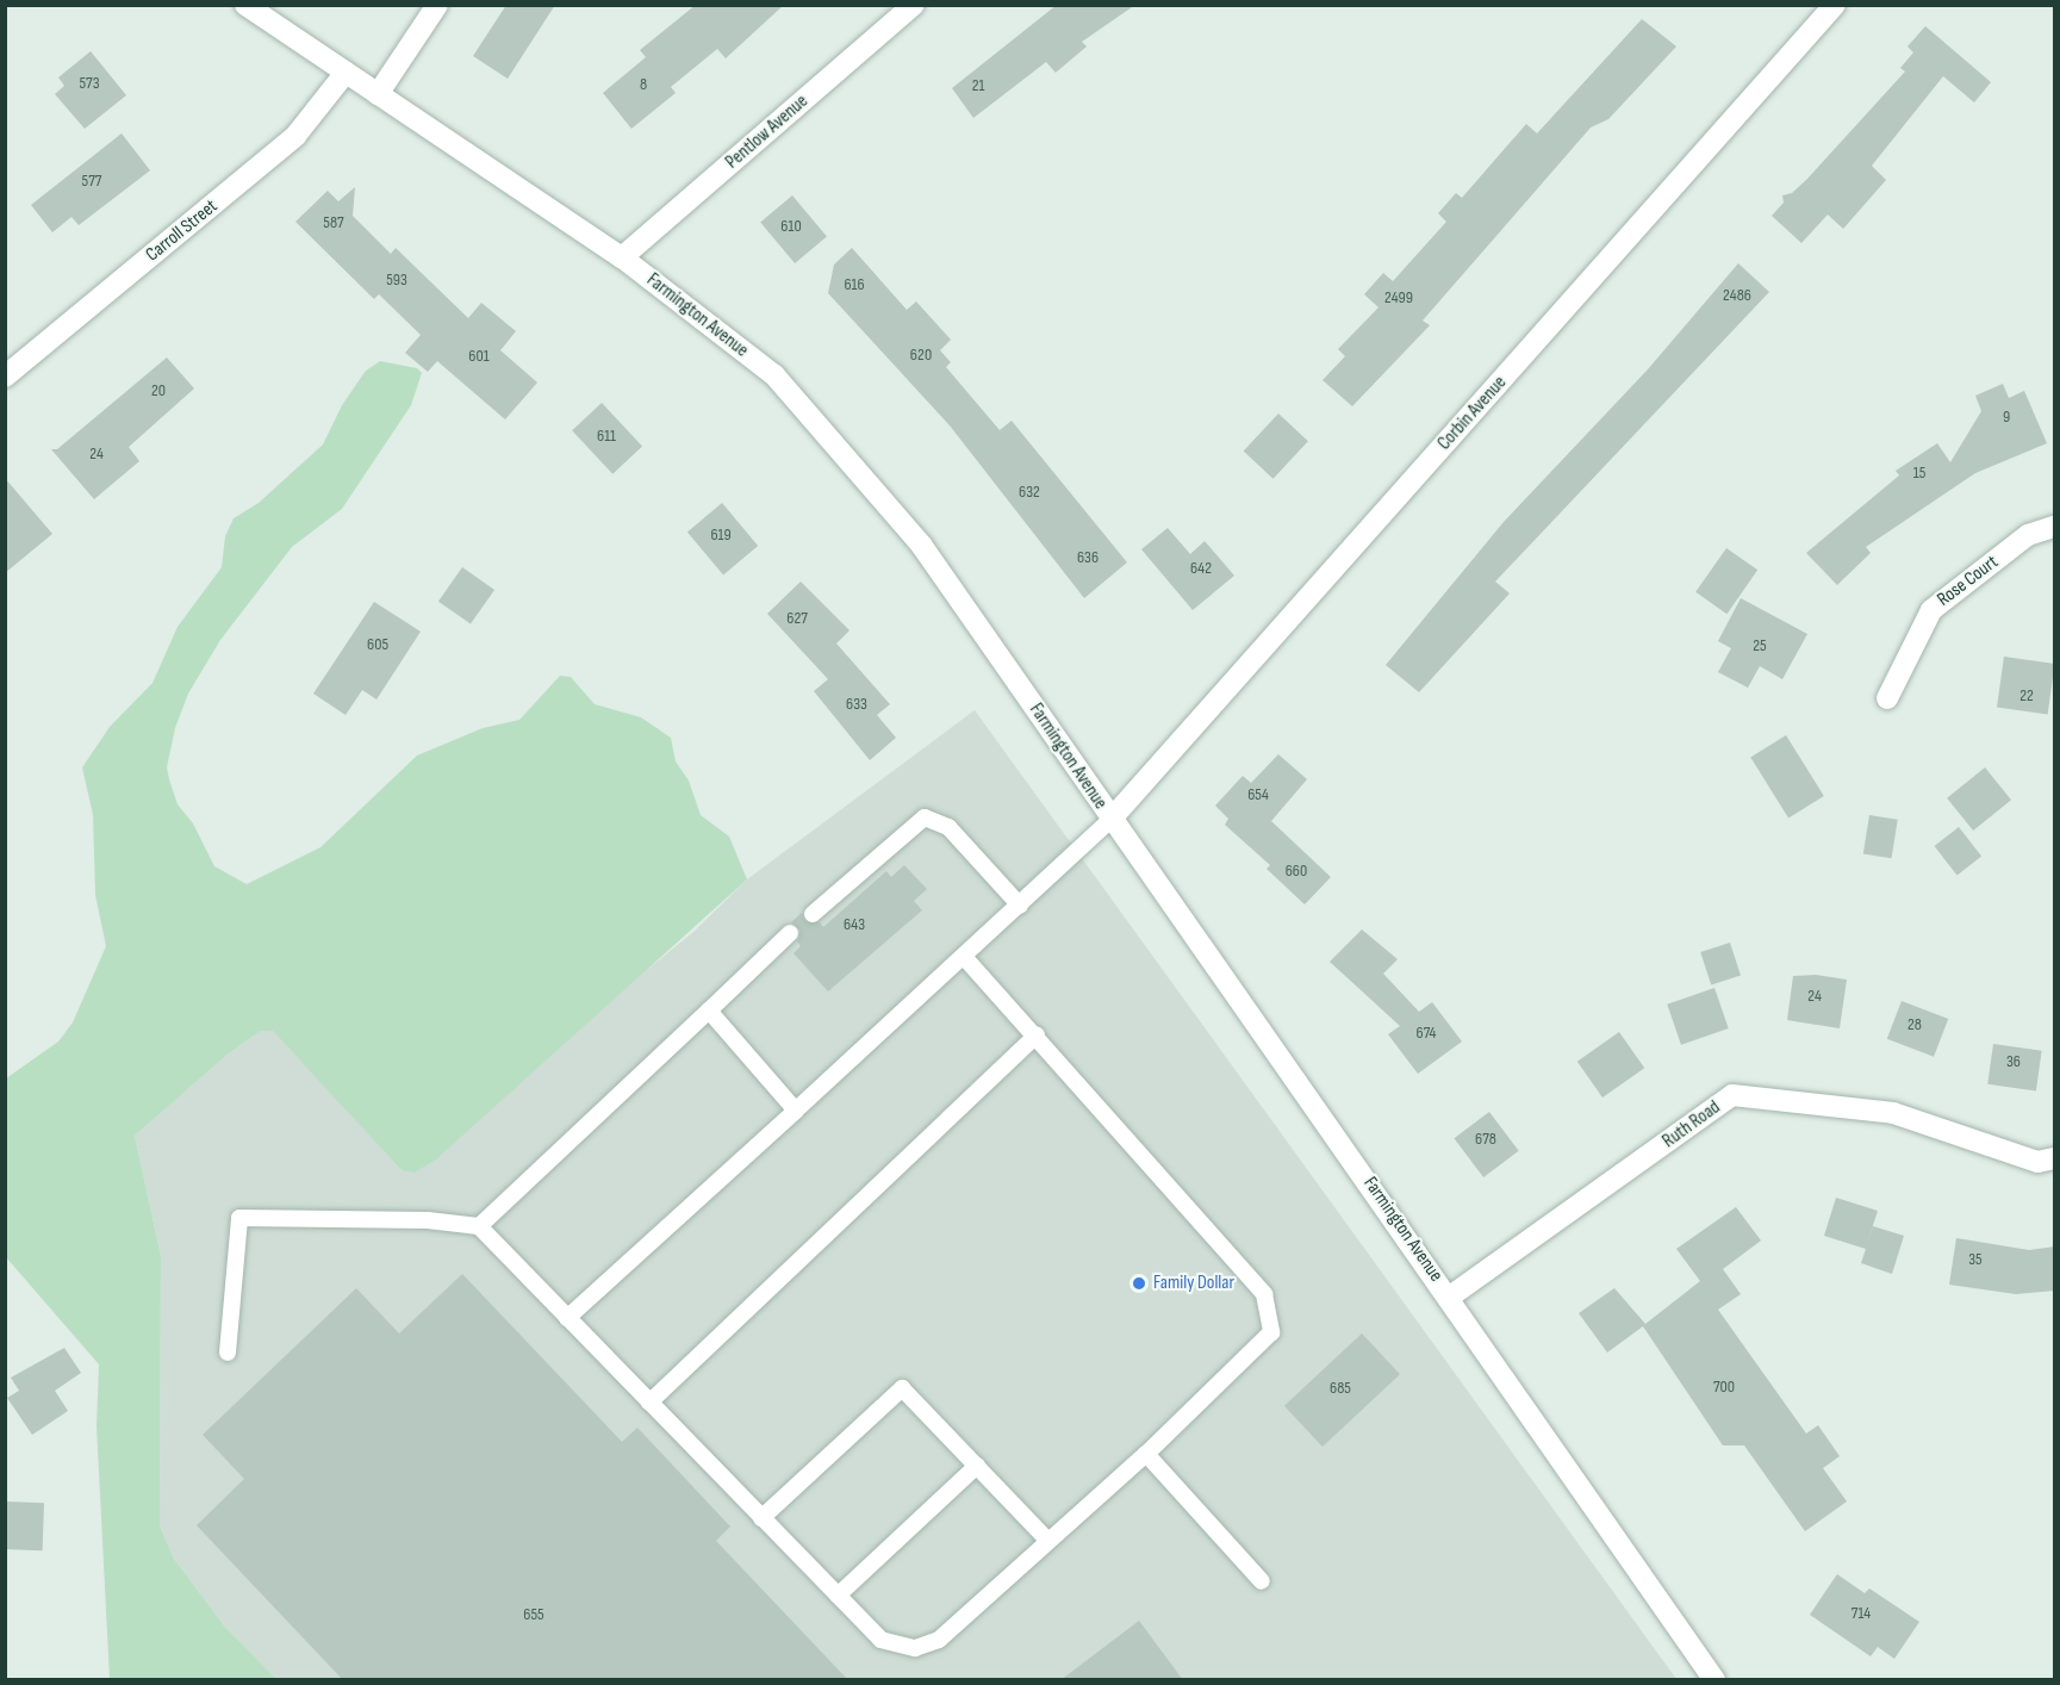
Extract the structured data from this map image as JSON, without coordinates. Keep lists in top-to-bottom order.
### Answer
{
  "streets": {
    "main road": [
      "Pentlow Avenue",
      "Carroll Street",
      "Farmington Avenue",
      "Corbin Avenue",
      "Rose Court",
      "Ruth Road"
    ]
  },
  "crossings": [
    ["Pentlow Avenue", "Farmington Avenue"],
    ["Carroll Street", "Farmington Avenue"],
    ["Farmington Avenue", "Corbin Avenue"],
    ["Farmington Avenue", "Ruth Road"]
  ],
  "places": ["Family Dollar"],
  "house_numbers": [
    "573",
    "8",
    "21",
    "577",
    "587",
    "610",
    "593",
    "616",
    "2486",
    "2499",
    "620",
    "601",
    "20",
    "9",
    "611",
    "24",
    "15",
    "632",
    "619",
    "636",
    "642",
    "627",
    "605",
    "25",
    "22",
    "633",
    "654",
    "660",
    "643",
    "24",
    "28",
    "674",
    "36",
    "678",
    "35",
    "700",
    "685",
    "714",
    "655"
  ]
}
